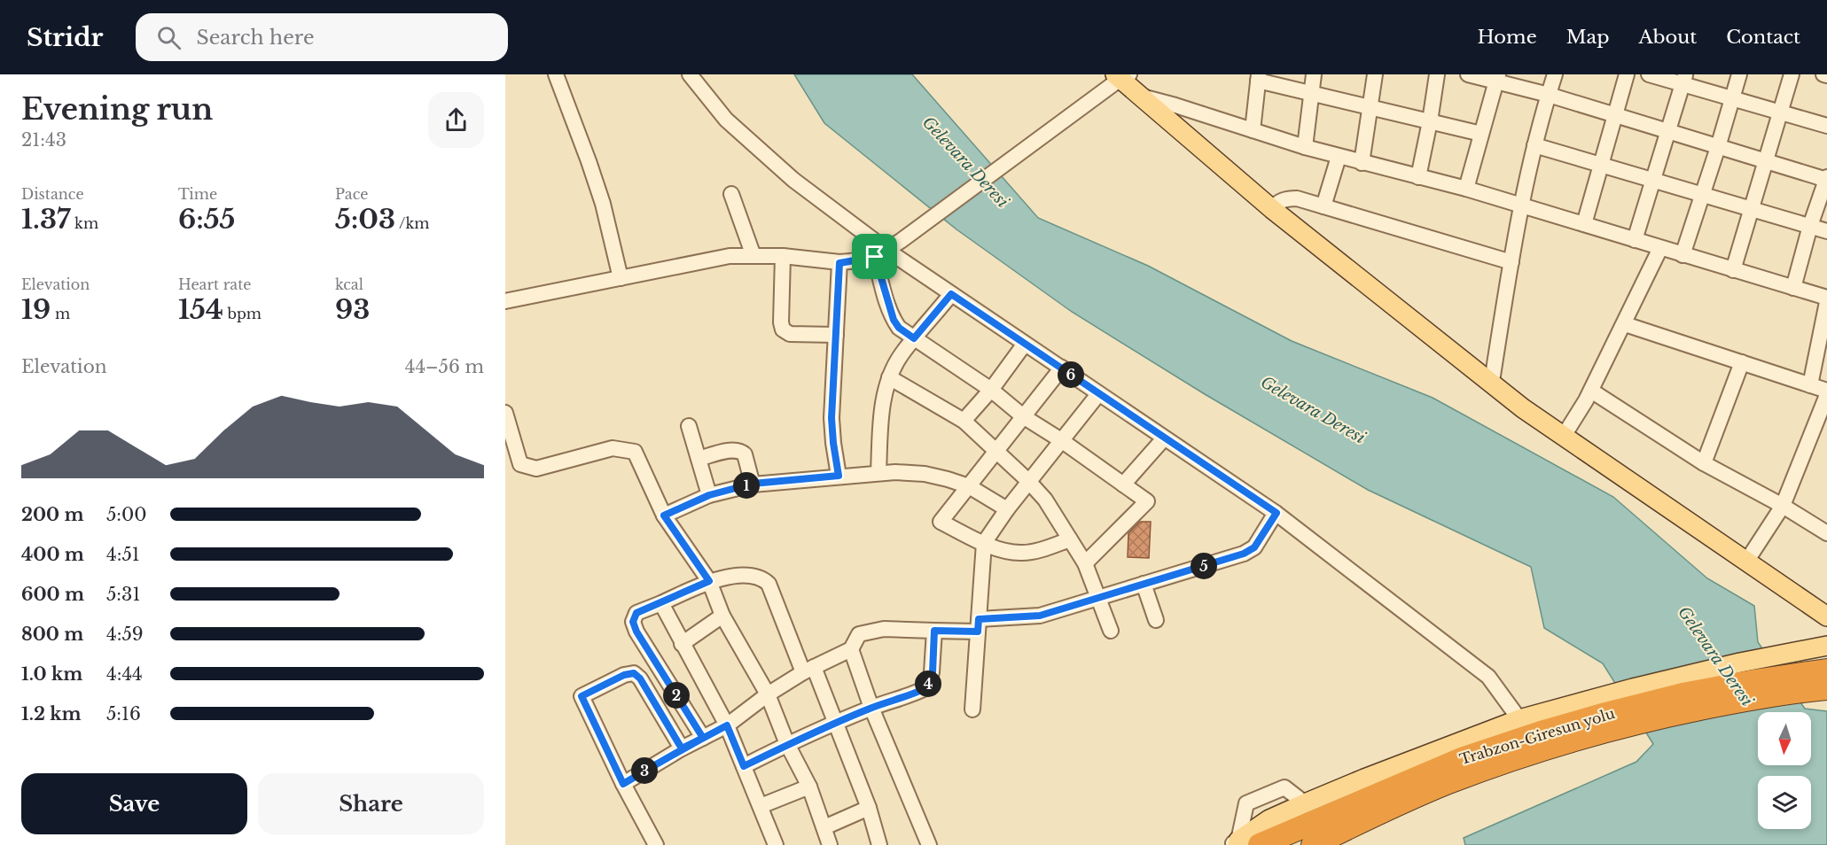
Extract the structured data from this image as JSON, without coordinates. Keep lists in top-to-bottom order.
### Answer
{
  "streets": {
    "highway": ["Trabzon-Giresun yolu"]
  },
  "water": ["Gelevara Deresi"],
  "north": "bottom",
  "page": {
    "header": "Stridr",
    "search": "Search here",
    "nav": [
      "Home",
      "Map",
      "About",
      "Contact"
    ],
    "heading": ["Evening run", "21:43"],
    "stats": [
      ["Distance", "1.37 km"],
      ["Time", "6:55"],
      ["Pace", "5:03 /km"],
      ["Elevation", "19 m"],
      ["Heart rate", "154 bpm"],
      ["kcal", "93"]
    ],
    "chart": ["Elevation", "44–56 m"],
    "pins": [
      "6",
      "1",
      "5",
      "4",
      "2",
      "3"
    ],
    "list": [
      {
        "name": "200 m",
        "note": "5:00"
      },
      {
        "name": "400 m",
        "note": "4:51"
      },
      {
        "name": "600 m",
        "note": "5:31"
      },
      {
        "name": "800 m",
        "note": "4:59"
      },
      {
        "name": "1.0 km",
        "note": "4:44"
      },
      {
        "name": "1.2 km",
        "note": "5:16"
      }
    ],
    "buttons": ["Save", "Share"]
  }
}
